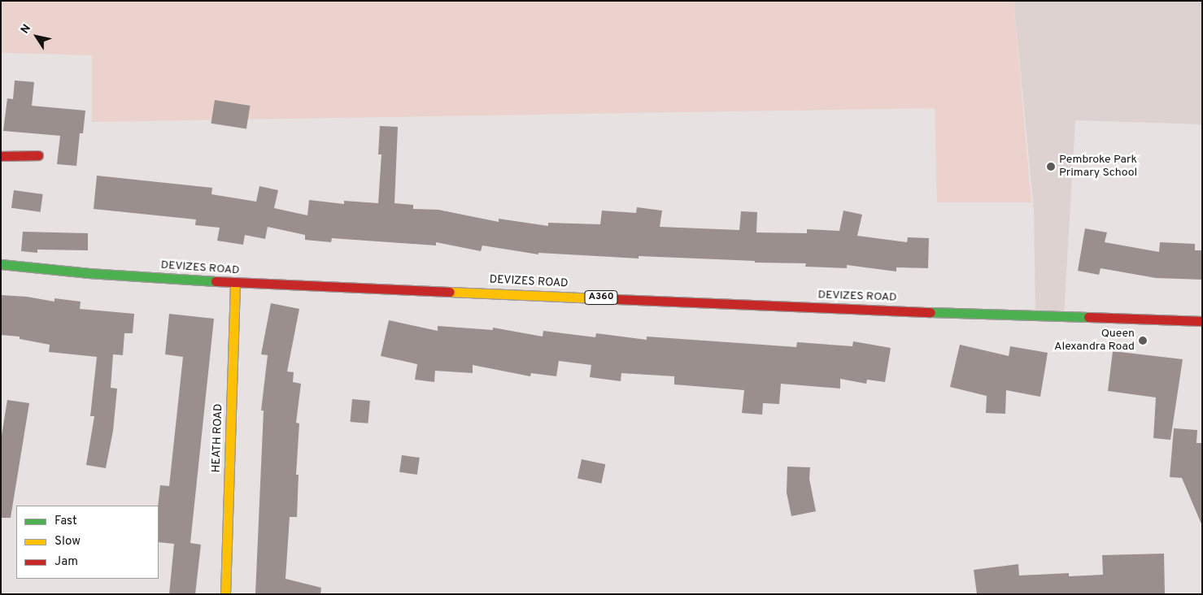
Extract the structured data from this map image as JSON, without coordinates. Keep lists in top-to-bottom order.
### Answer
{
  "streets": {
    "main road": ["DEVIZES ROAD", "A360", "HEATH ROAD"]
  },
  "crossings": [
    ["DEVIZES ROAD", "HEATH ROAD"]
  ],
  "places": ["Pembroke Park Primary School", "Queen Alexandra Road"],
  "legend": ["Fast", "Slow", "Jam"],
  "north": "top left"
}
